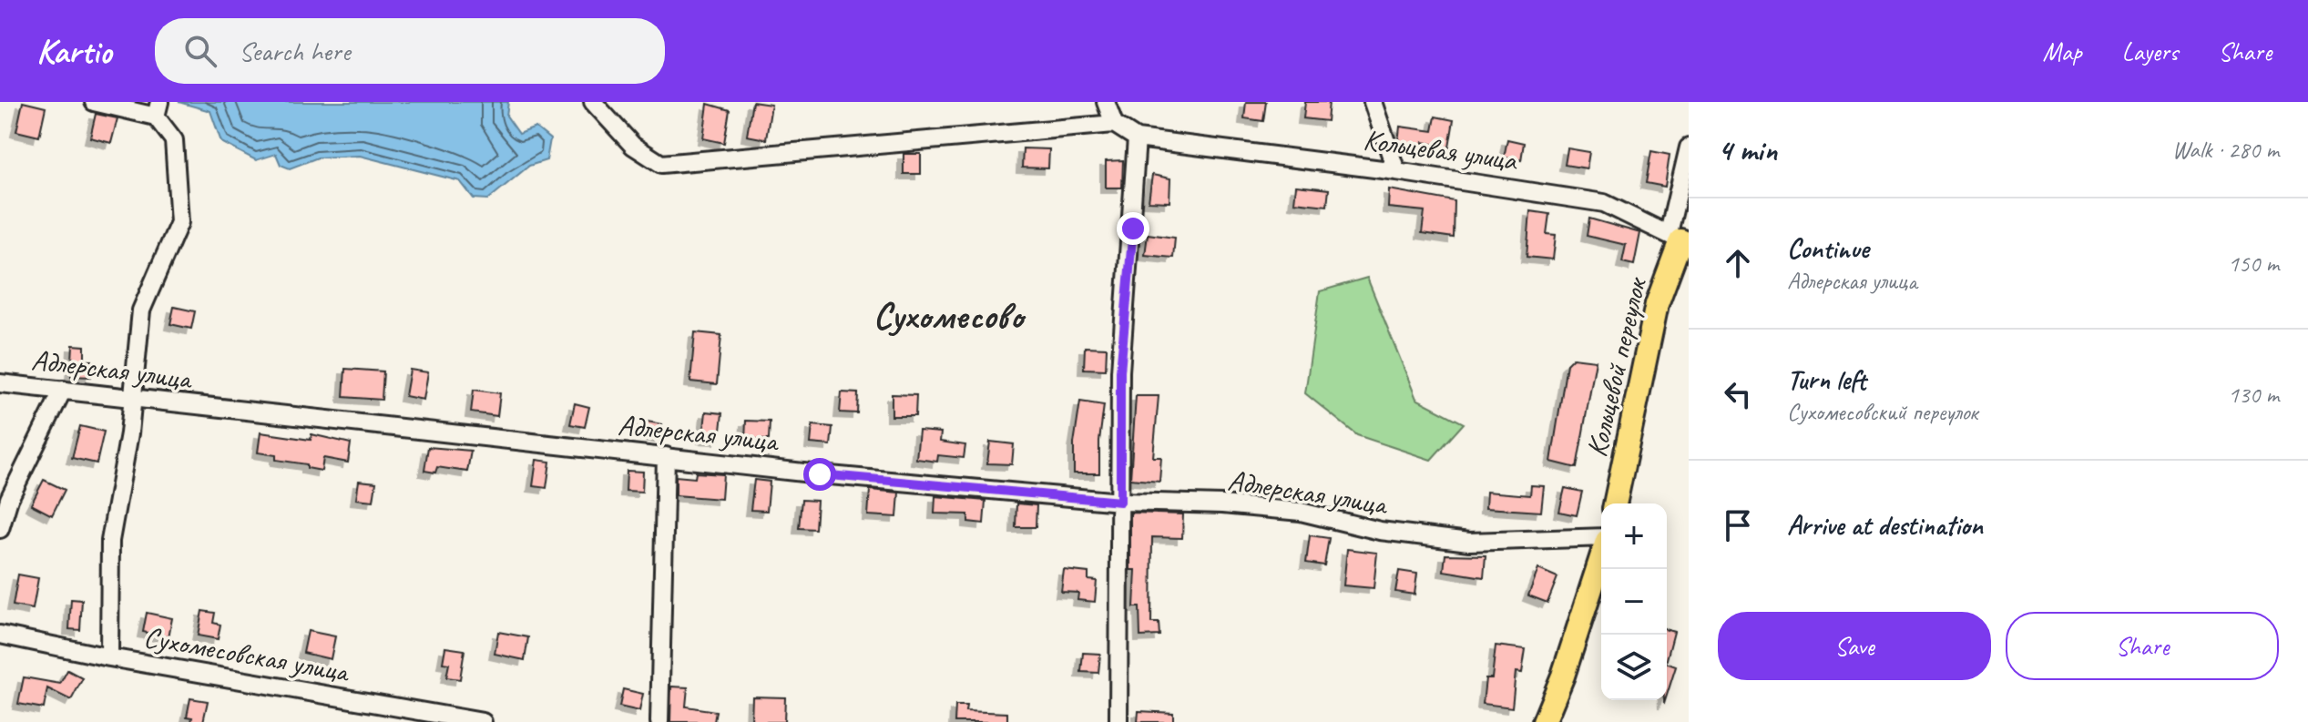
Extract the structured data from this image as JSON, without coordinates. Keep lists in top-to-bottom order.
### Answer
{
  "streets": {
    "main road": ["Кольцевой переулок"],
    "street": ["Кольцевая улица", "Адлерская улица", "Сухомесовская улица"]
  },
  "crossings": [
    ["Кольцевая улица", "Кольцевой переулок"]
  ],
  "districts": ["Сухомесово"],
  "page": {
    "header": "Kartio",
    "search": "Search here",
    "nav": ["Map", "Layers", "Share"],
    "heading": ["4 min", "Walk · 280 m"],
    "list": [
      ["Continue", "Адлерская улица", "150 m"],
      ["Turn left", "Сухомесовский переулок", "130 m"],
      "Arrive at destination"
    ],
    "map_buttons": ["+", "−"],
    "buttons": ["Save", "Share"]
  }
}
